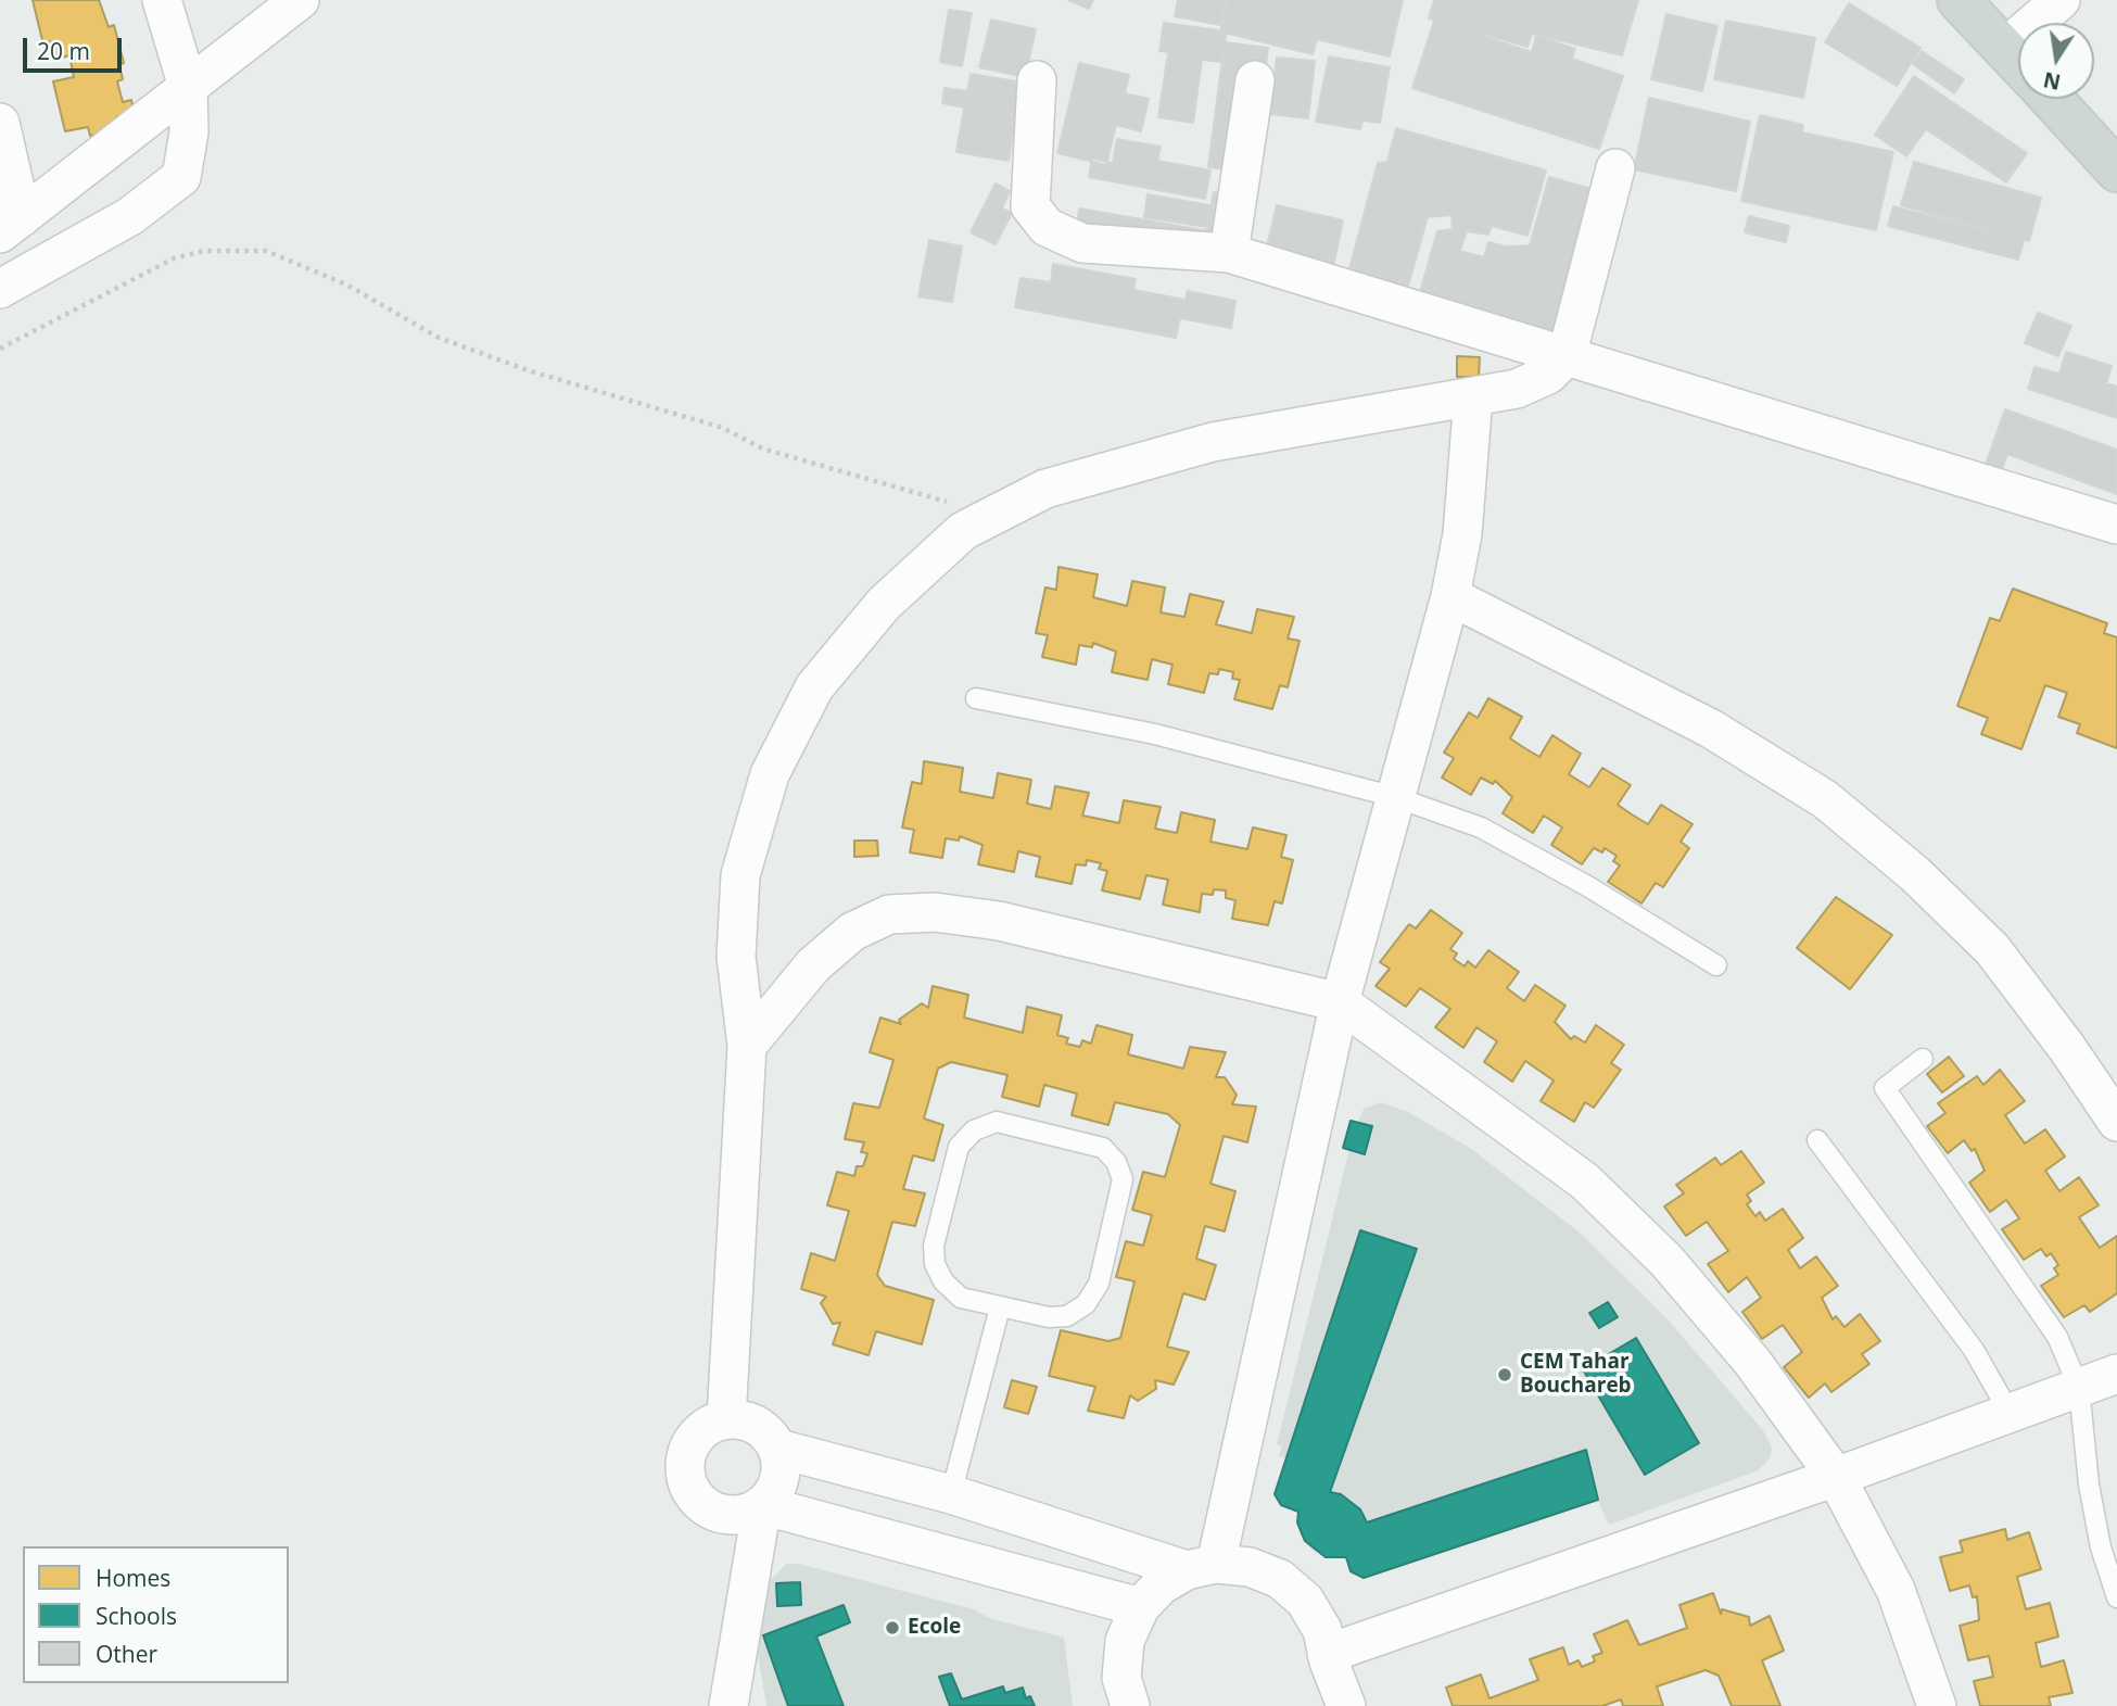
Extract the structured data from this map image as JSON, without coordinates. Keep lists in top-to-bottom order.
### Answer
{
  "places": ["CEM Tahar Bouchareb", "Ecole"],
  "legend": ["Homes", "Schools", "Other"],
  "scale_bar": "20 m",
  "north": "bottom"
}
